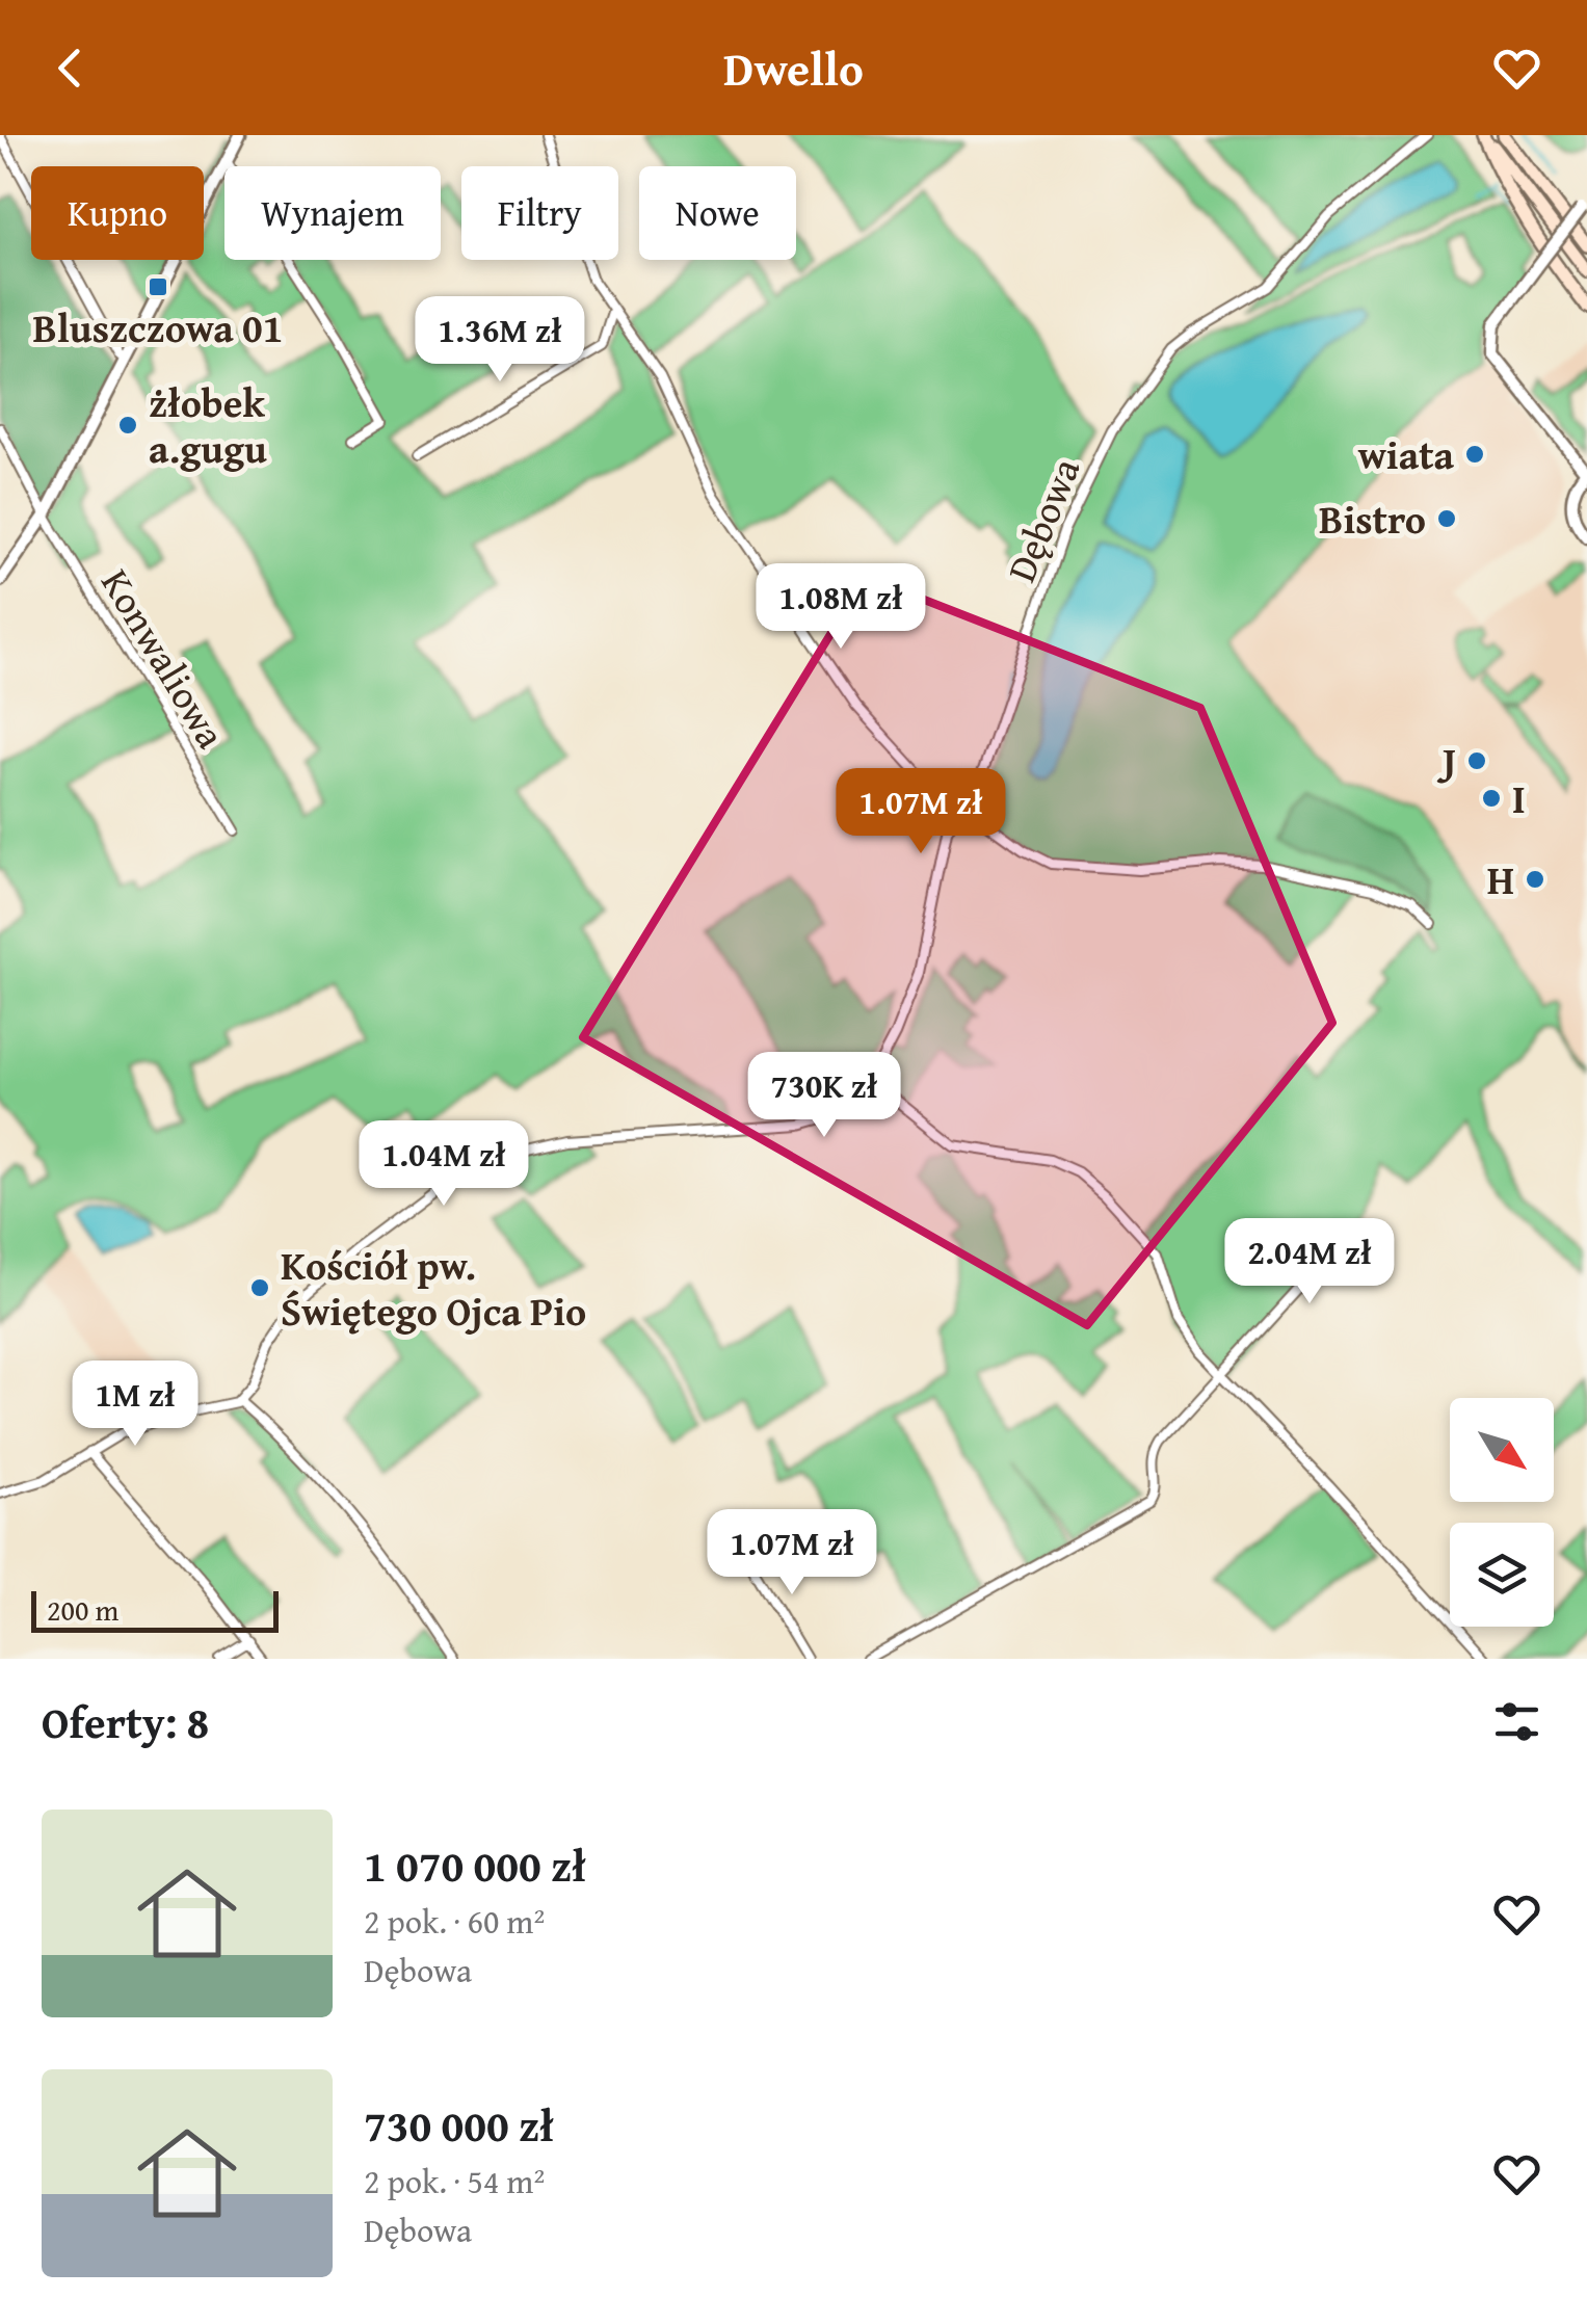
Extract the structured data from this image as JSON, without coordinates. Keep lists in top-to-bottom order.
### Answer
{
  "streets": {
    "street": ["Dębowa", "Konwaliowa"]
  },
  "places": {
    "transit": ["Bluszczowa 01"],
    "other": [
      "żłobek a.gugu",
      "wiata",
      "Bistro",
      "J",
      "I",
      "H",
      "Kościół pw. Świętego Ojca Pio"
    ]
  },
  "scale_bar": "200 m",
  "north": "bottom right",
  "page": {
    "header": "Dwello",
    "chip": [
      "Kupno",
      "Wynajem",
      "Filtry",
      "Nowe"
    ],
    "price": [
      "1.36M zł",
      "1.08M zł",
      "1.07M zł",
      "730K zł",
      "1.04M zł",
      "2.04M zł",
      "1M zł",
      "1.07M zł"
    ],
    "scale": "200 m",
    "heading": "Oferty: 8",
    "list": [
      {
        "name": "1 070 000 zł",
        "note": "2 pok. · 60 m² · Dębowa"
      },
      {
        "name": "730 000 zł",
        "note": "2 pok. · 54 m² · Dębowa"
      }
    ]
  }
}
